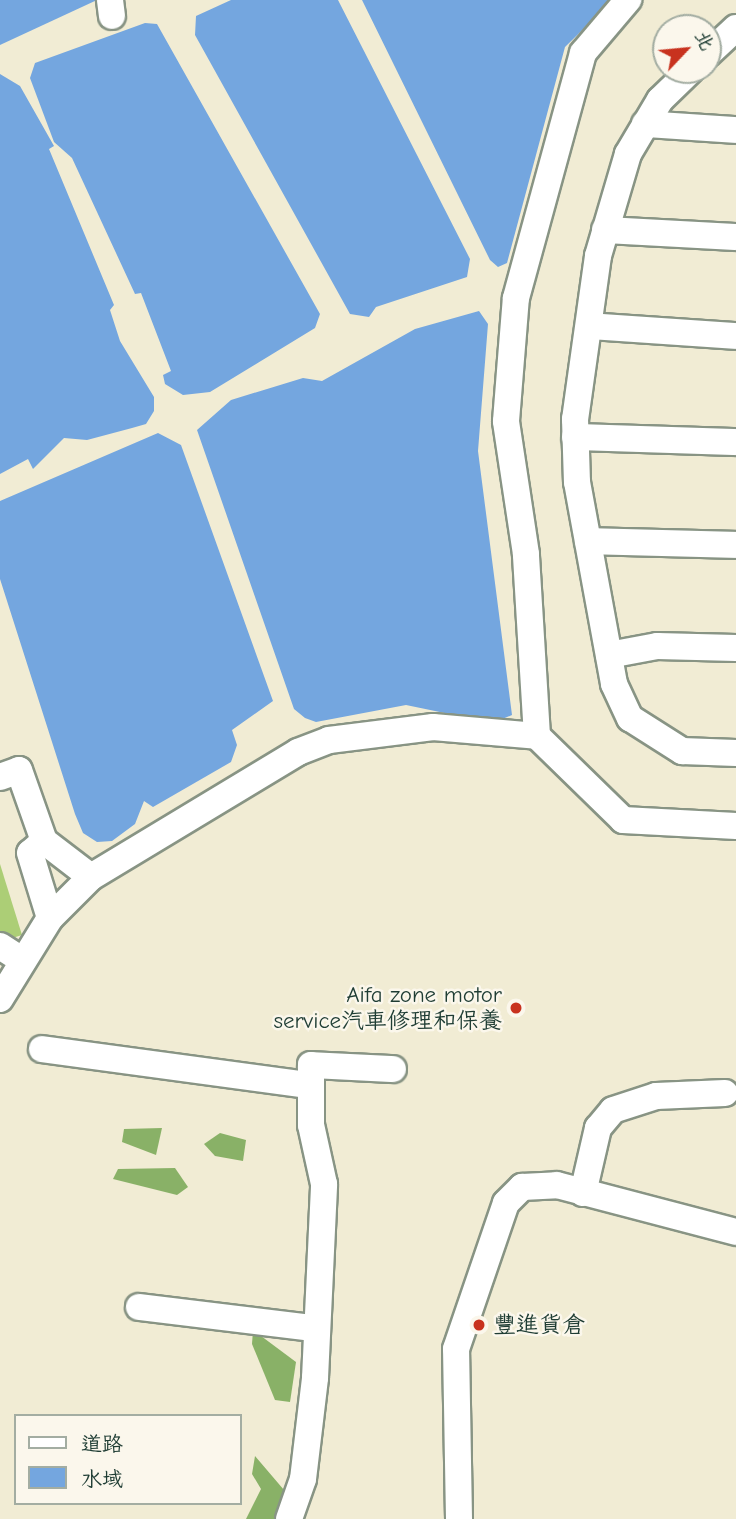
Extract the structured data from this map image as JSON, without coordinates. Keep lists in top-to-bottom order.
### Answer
{
  "places": ["Aifa zone motor service汽車修理和保養", "豐進貨倉"],
  "legend": ["道路", "水域"],
  "north": "top right"
}
